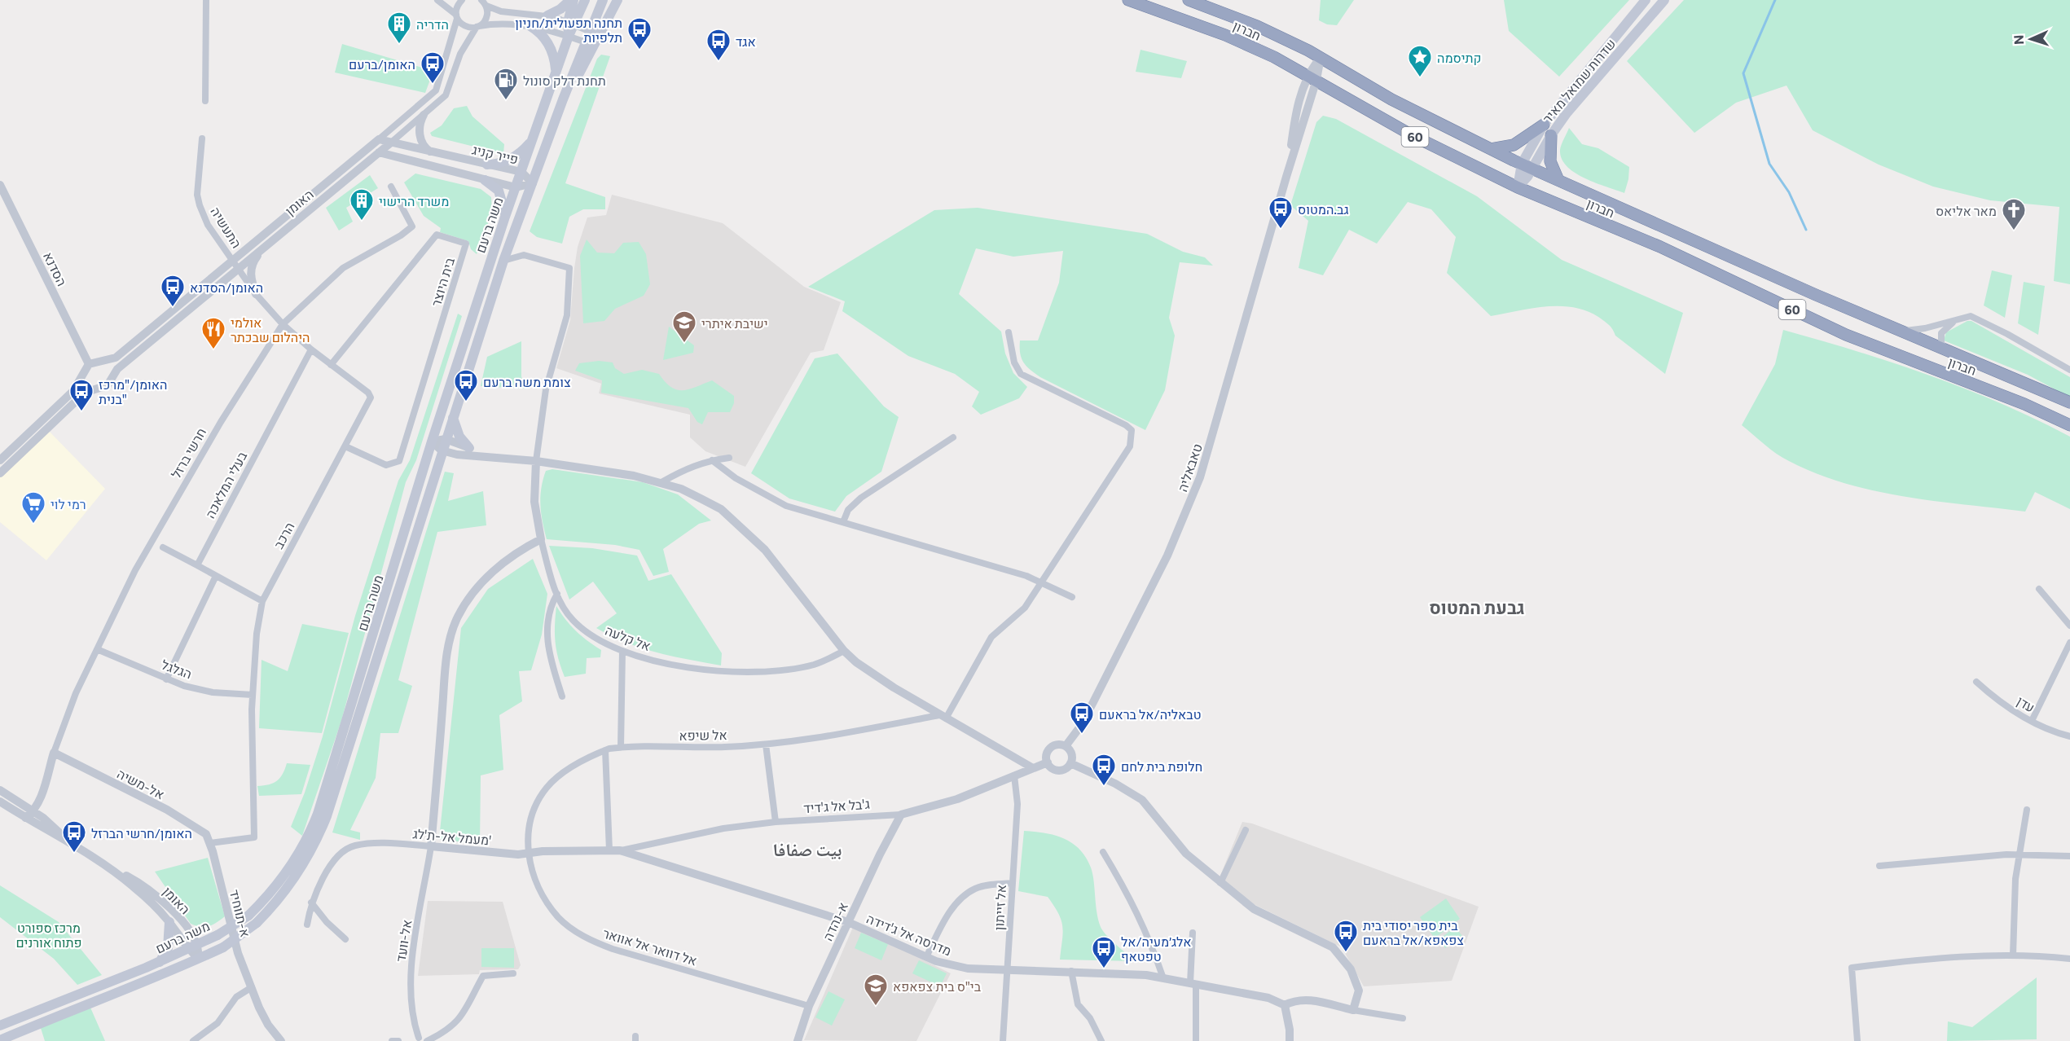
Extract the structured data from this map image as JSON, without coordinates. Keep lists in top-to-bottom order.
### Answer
{
  "streets": {
    "highway": ["חברון", "60"],
    "main road": ["שדרות שמואל מאיר", "משה ברעם"],
    "street": [
      "פייר קניג",
      "האומן",
      "התעשיה",
      "הסדנא",
      "בית היוצר",
      "חרשי ברזל",
      "טאבאליה",
      "בעלי המלאכה",
      "הרכב",
      "אל קלעה",
      "הגלגל",
      "עדן",
      "אל שיפא",
      "אל-משיה",
      "ג'בל אל ג'דיד",
      "מעמל אל-ת'לג'",
      "אל זייתון",
      "א-תווחיד",
      "א-נהדה",
      "מדרסה אל ג'דידה",
      "אל-וועד",
      "אל דוואר אל אוואר"
    ]
  },
  "crossings": [
    ["חברון", "שדרות שמואל מאיר"],
    ["חברון", "60"],
    ["חברון", "טאבאליה"],
    ["שדרות שמואל מאיר", "60"],
    ["פייר קניג", "האומן"],
    ["פייר קניג", "משה ברעם"],
    ["האומן", "משה ברעם"],
    ["האומן", "התעשיה"],
    ["האומן", "הסדנא"],
    ["האומן", "חרשי ברזל"],
    ["האומן", "הרכב"],
    ["התעשיה", "הרכב"],
    ["בית היוצר", "הרכב"],
    ["חרשי ברזל", "הרכב"],
    ["חרשי ברזל", "הגלגל"],
    ["חרשי ברזל", "אל-משיה"],
    ["טאבאליה", "ג'בל אל ג'דיד"],
    ["בעלי המלאכה", "הרכב"],
    ["הרכב", "הגלגל"],
    ["הרכב", "אל-משיה"],
    ["הרכב", "א-תווחיד"],
    ["אל שיפא", "מעמל אל-ת'לג'"],
    ["אל שיפא", "אל דוואר אל אוואר"],
    ["אל-משיה", "א-תווחיד"],
    ["ג'בל אל ג'דיד", "מעמל אל-ת'לג'"],
    ["ג'בל אל ג'דיד", "אל זייתון"],
    ["ג'בל אל ג'דיד", "א-נהדה"],
    ["ג'בל אל ג'דיד", "מדרסה אל ג'דידה"],
    ["מעמל אל-ת'לג'", "מדרסה אל ג'דידה"],
    ["מעמל אל-ת'לג'", "אל-וועד"],
    ["מעמל אל-ת'לג'", "אל דוואר אל אוואר"],
    ["אל זייתון", "מדרסה אל ג'דידה"],
    ["א-נהדה", "מדרסה אל ג'דידה"],
    ["א-נהדה", "אל דוואר אל אוואר"]
  ],
  "districts": ["גבעת המטוס", "بيت صفافا"],
  "parks": ["מרכז ספורט פתוח אורנים"],
  "places": {
    "building": ["הדריה", "משרד הרישוי"],
    "bus stop": [
      "תחנה תפעולית/חניון תלפיות",
      "אגד",
      "האומן/ברעם",
      "גב.המטוס",
      "האומן/הסדנא",
      "צומת משה ברעם",
      "האומן/\"מרכז בנית\"",
      "טבאליה/אל בראעם",
      "חלופת בית לחם",
      "האומן/חרשי הברזל",
      "בית ספר יסודי בית צפאפא/אל בראעם",
      "אלג׳מעיה/אל טפטאף"
    ],
    "place": ["קתיסמה"],
    "fuel station": ["תחנת דלק סונול"],
    "church": ["מאר אליאס"],
    "school or university": ["ישיבת איתרי", "בי\"ס בית צפאפא"],
    "restaurant": ["אולמי היהלום שבכתר"],
    "supermarket": ["רמי לוי"]
  },
  "north": "left"
}
